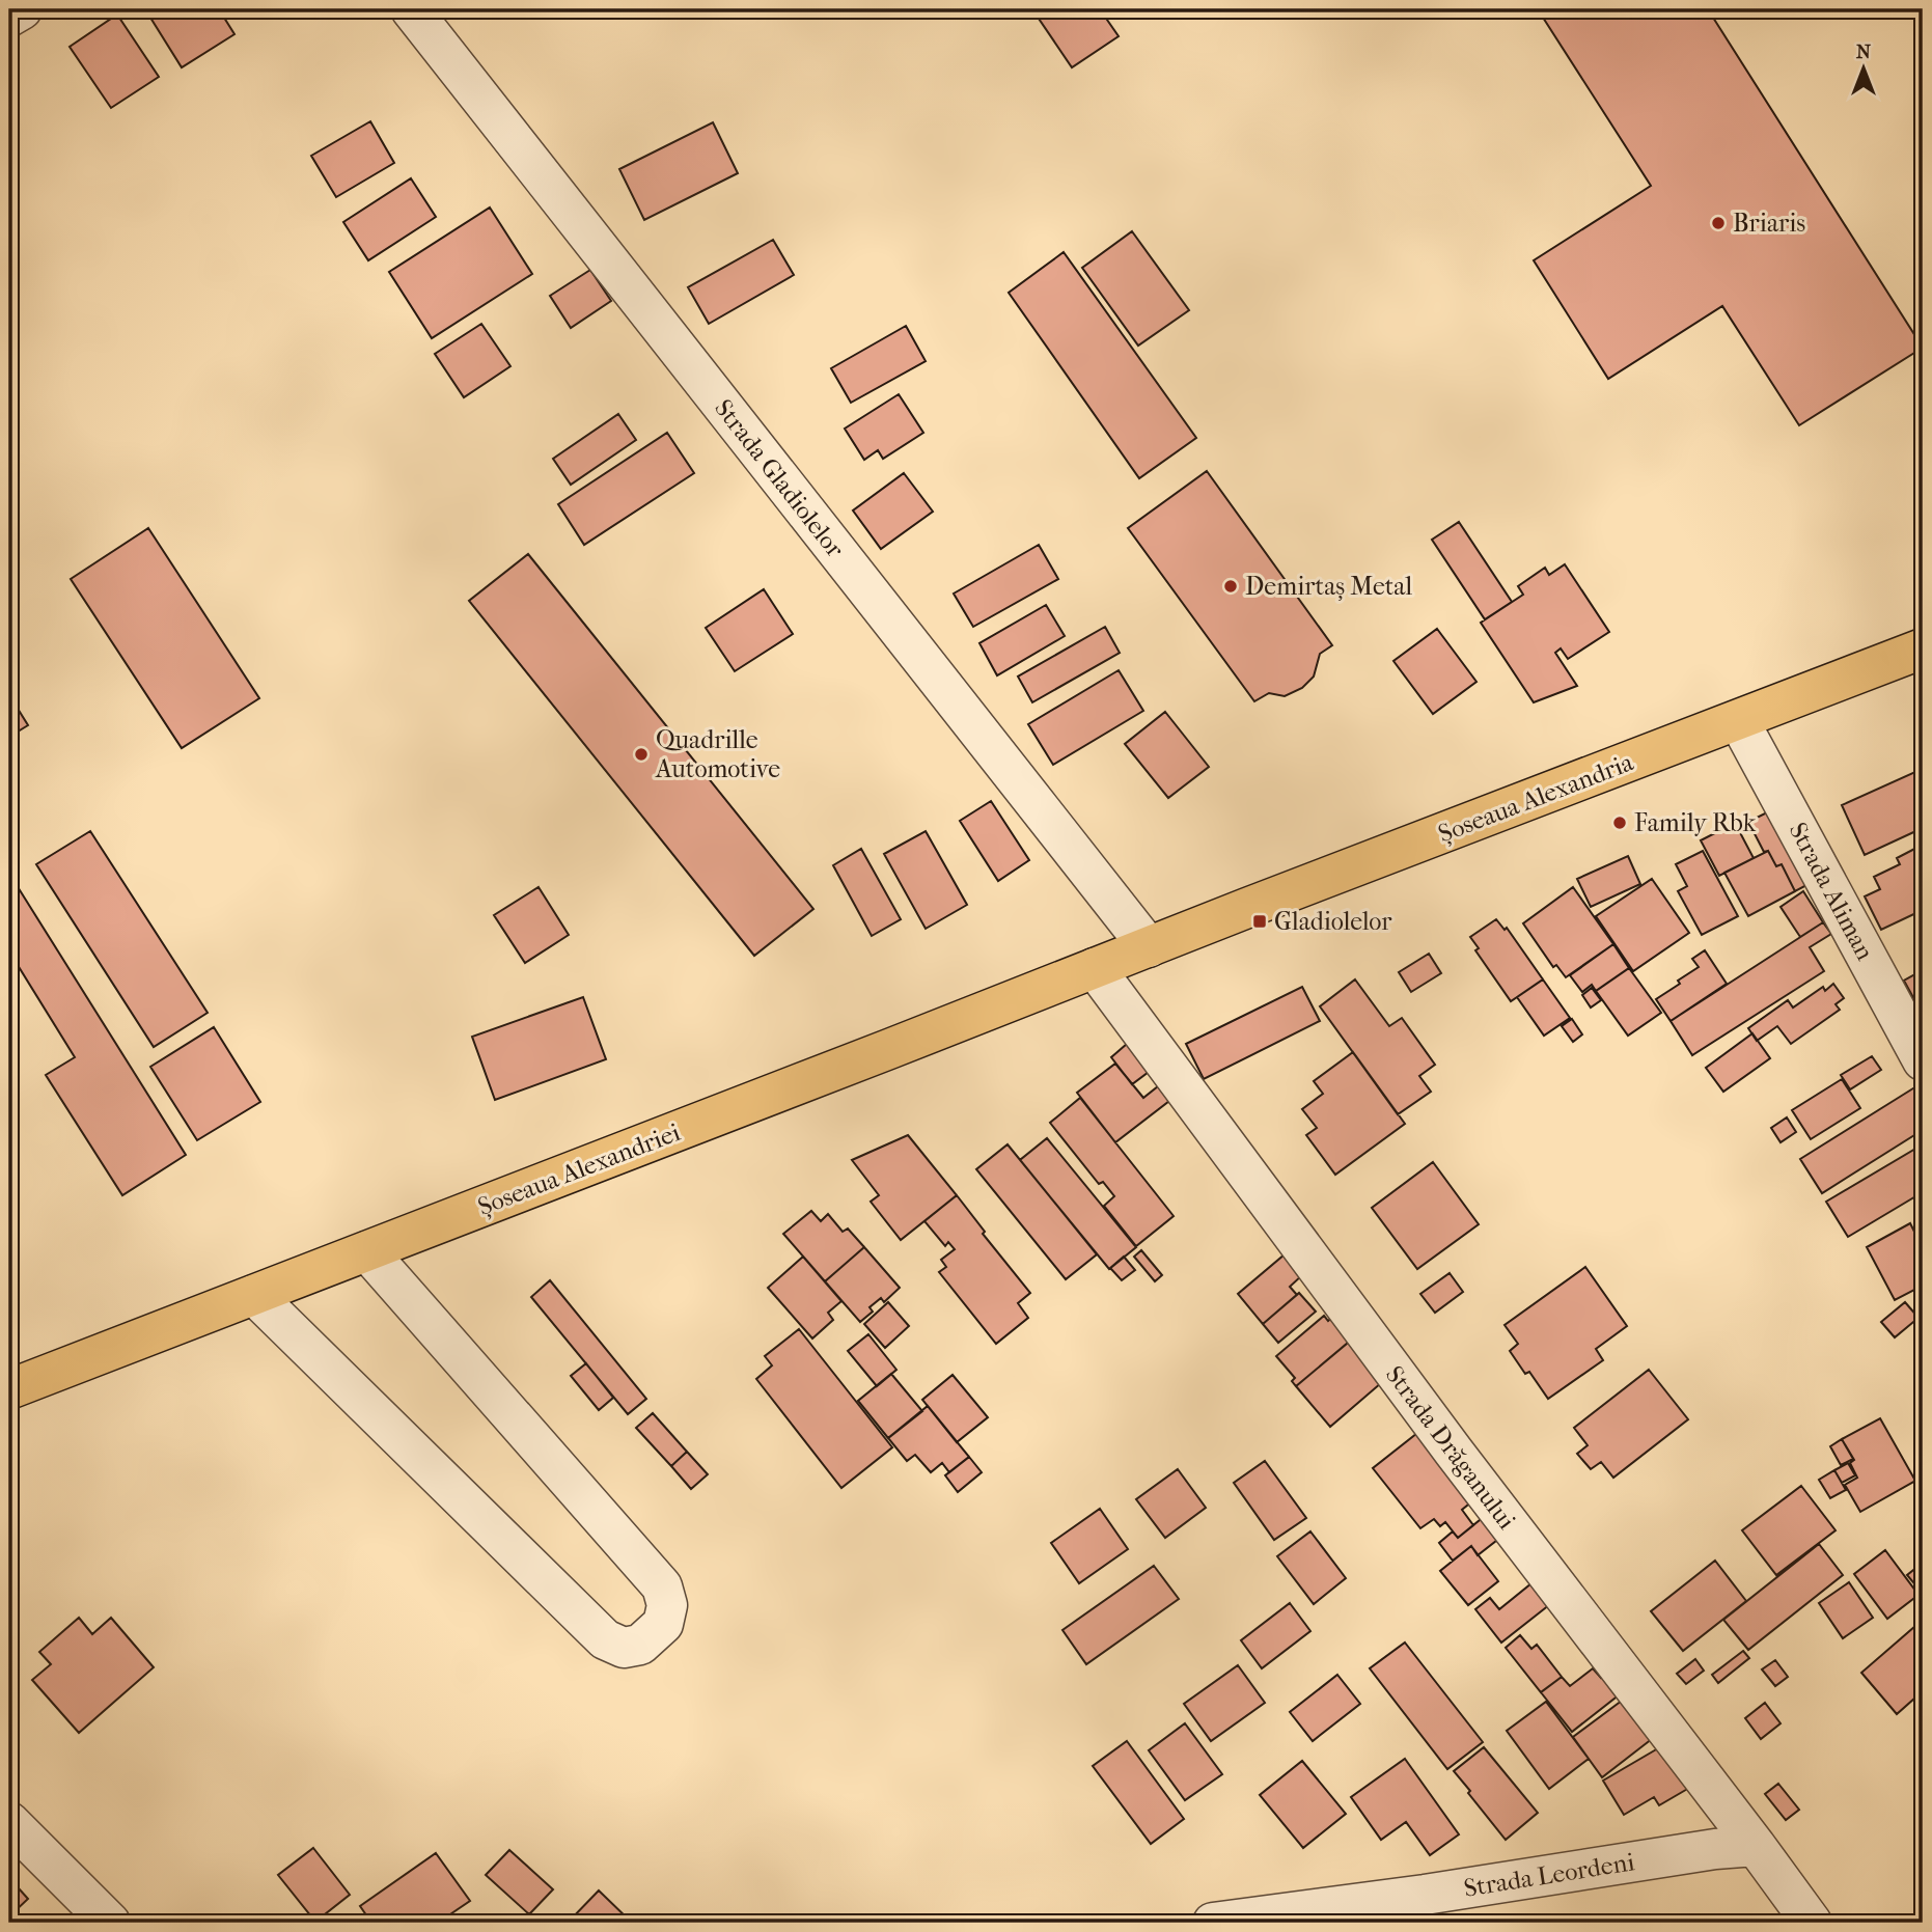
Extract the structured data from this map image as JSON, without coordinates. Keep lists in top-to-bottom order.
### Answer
{
  "streets": {
    "main road": ["Șoseaua Alexandria", "Șoseaua Alexandriei"],
    "street": [
      "Strada Gladiolelor",
      "Strada Aliman",
      "Strada Drăganului",
      "Strada Leordeni"
    ]
  },
  "crossings": [
    ["Strada Gladiolelor", "Șoseaua Alexandria"],
    ["Strada Gladiolelor", "Șoseaua Alexandriei"],
    ["Șoseaua Alexandria", "Strada Aliman"],
    ["Șoseaua Alexandria", "Șoseaua Alexandriei"],
    ["Șoseaua Alexandriei", "Strada Drăganului"],
    ["Strada Drăganului", "Strada Leordeni"]
  ],
  "places": {
    "other": [
      "Briaris",
      "Demirtaș Metal",
      "Quadrille Automotive",
      "Family Rbk"
    ],
    "transit": ["Gladiolelor"]
  },
  "north": "top"
}
